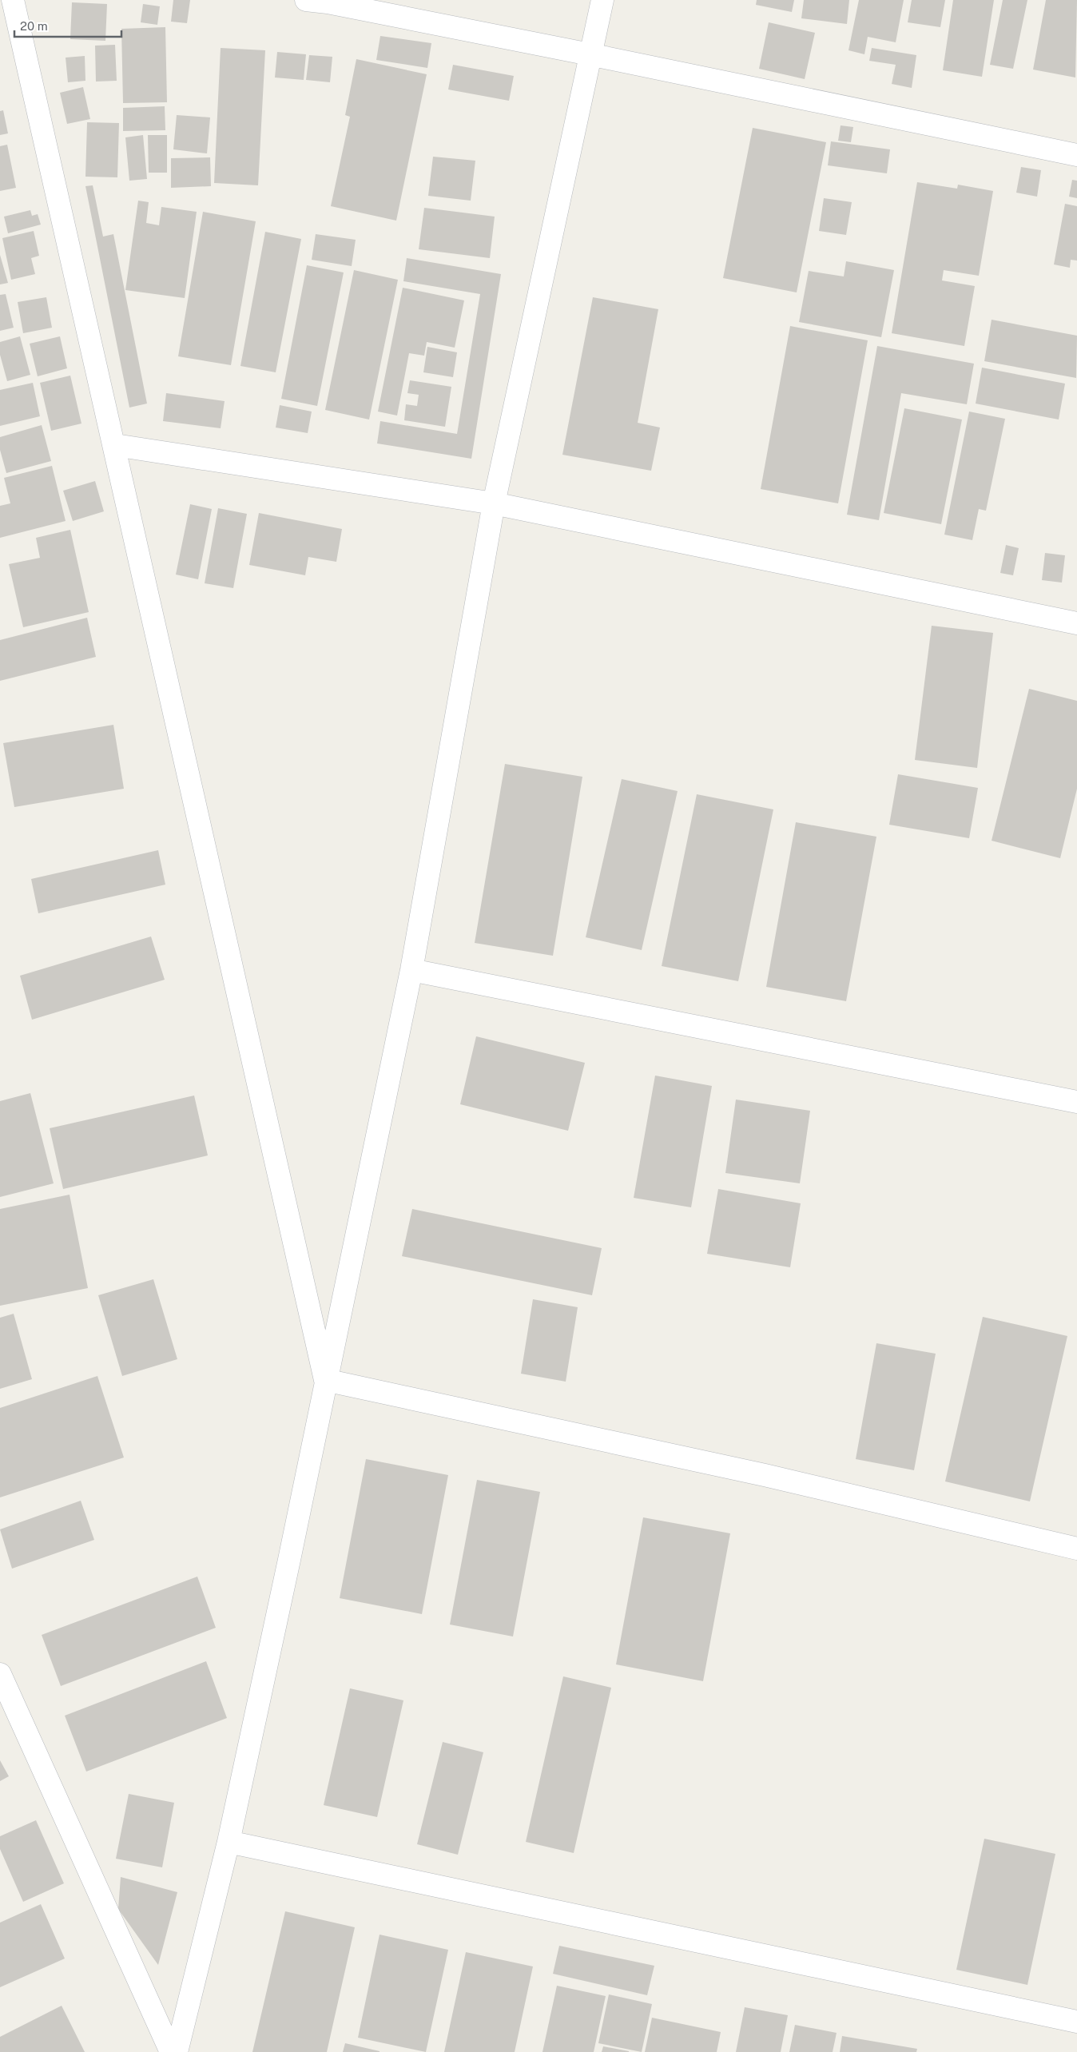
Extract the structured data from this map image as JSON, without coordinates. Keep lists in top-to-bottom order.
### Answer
{
  "scale_bar": "20 m"
}
